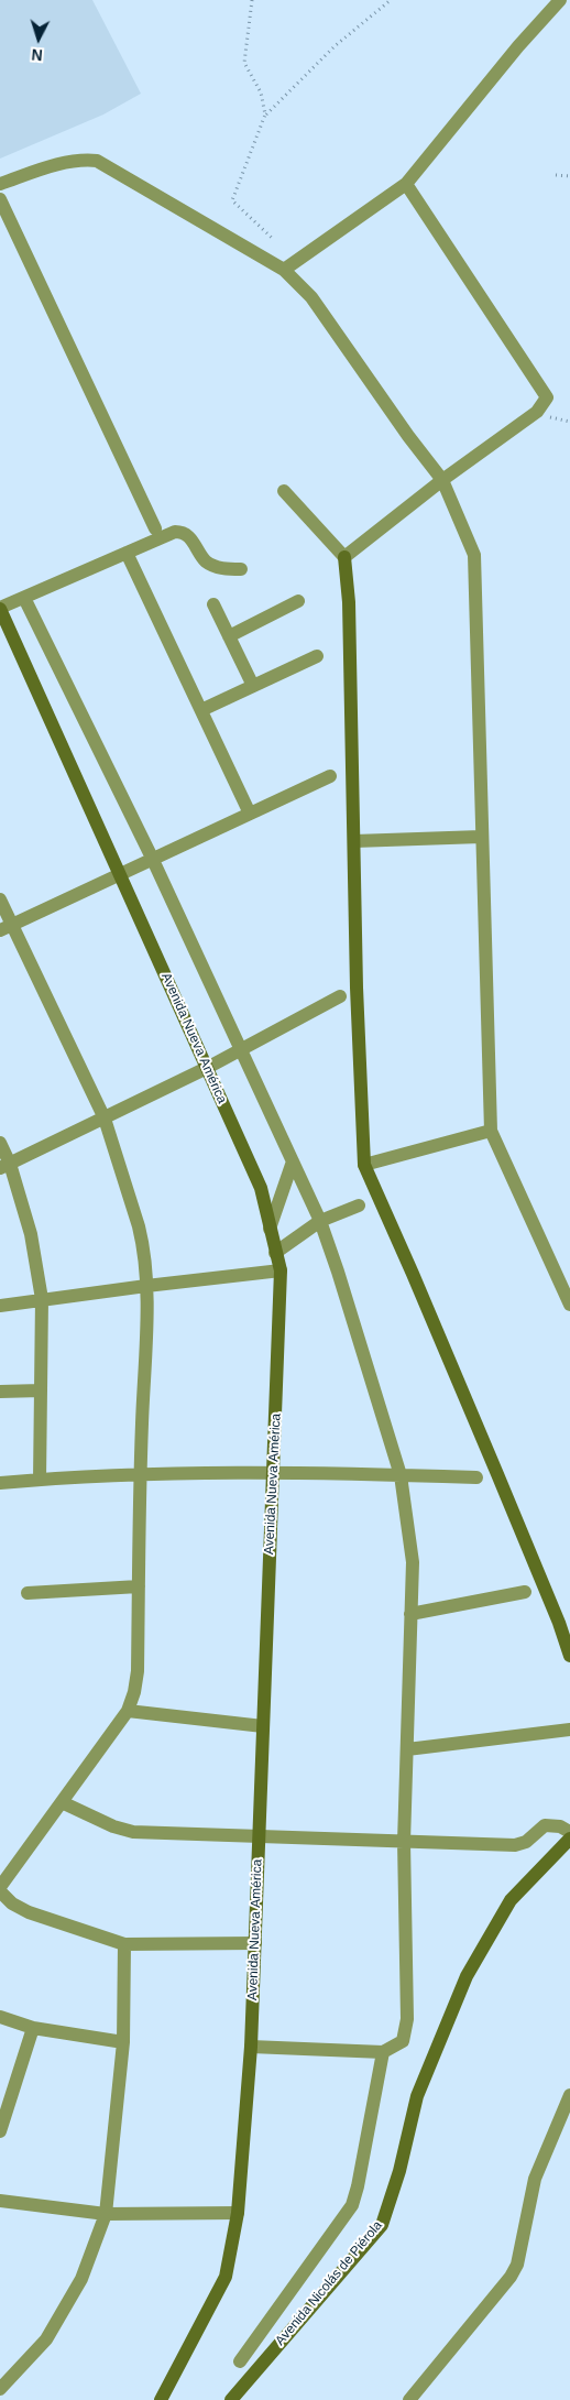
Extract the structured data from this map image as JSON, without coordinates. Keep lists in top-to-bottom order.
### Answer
{
  "streets": {
    "street": ["Avenida Nueva América", "Avenida Nicolás de Piérola"]
  },
  "north": "bottom"
}
